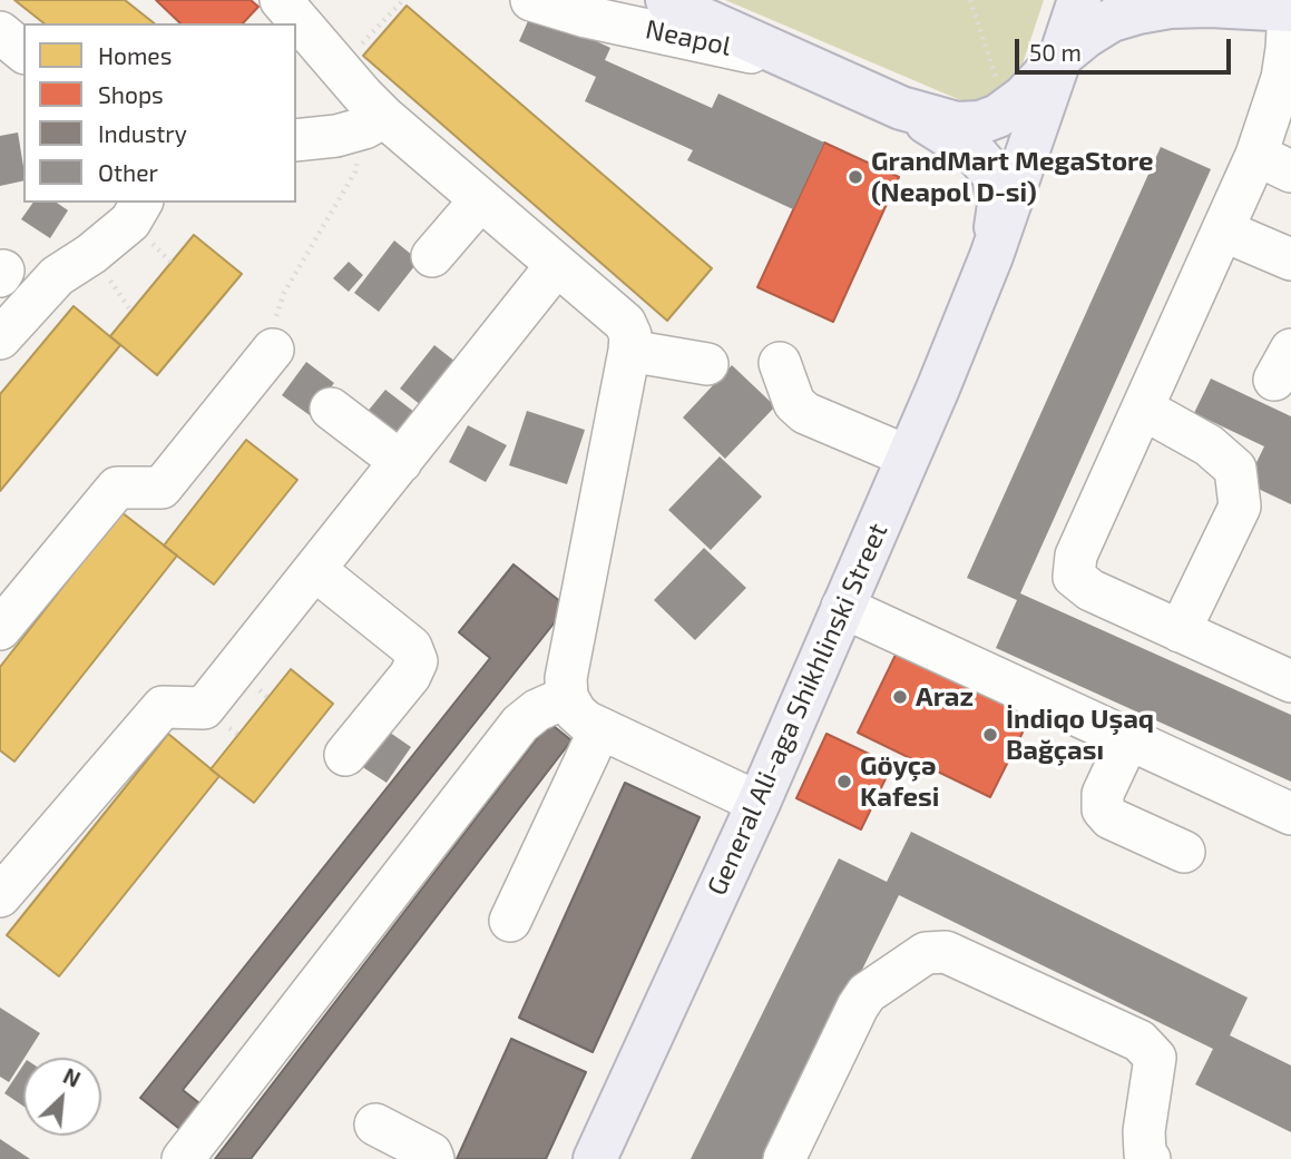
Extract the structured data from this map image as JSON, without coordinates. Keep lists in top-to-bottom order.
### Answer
{
  "streets": {
    "main road": ["General Ali-aga Shikhlinski Street"],
    "street": ["Neapol"]
  },
  "places": [
    "GrandMart MegaStore (Neapol D-si)",
    "Araz",
    "İndiqo Uşaq Bağçası",
    "Göyçə Kafesi"
  ],
  "legend": [
    "Homes",
    "Shops",
    "Industry",
    "Other"
  ],
  "scale_bar": "50 m",
  "north": "top right"
}
